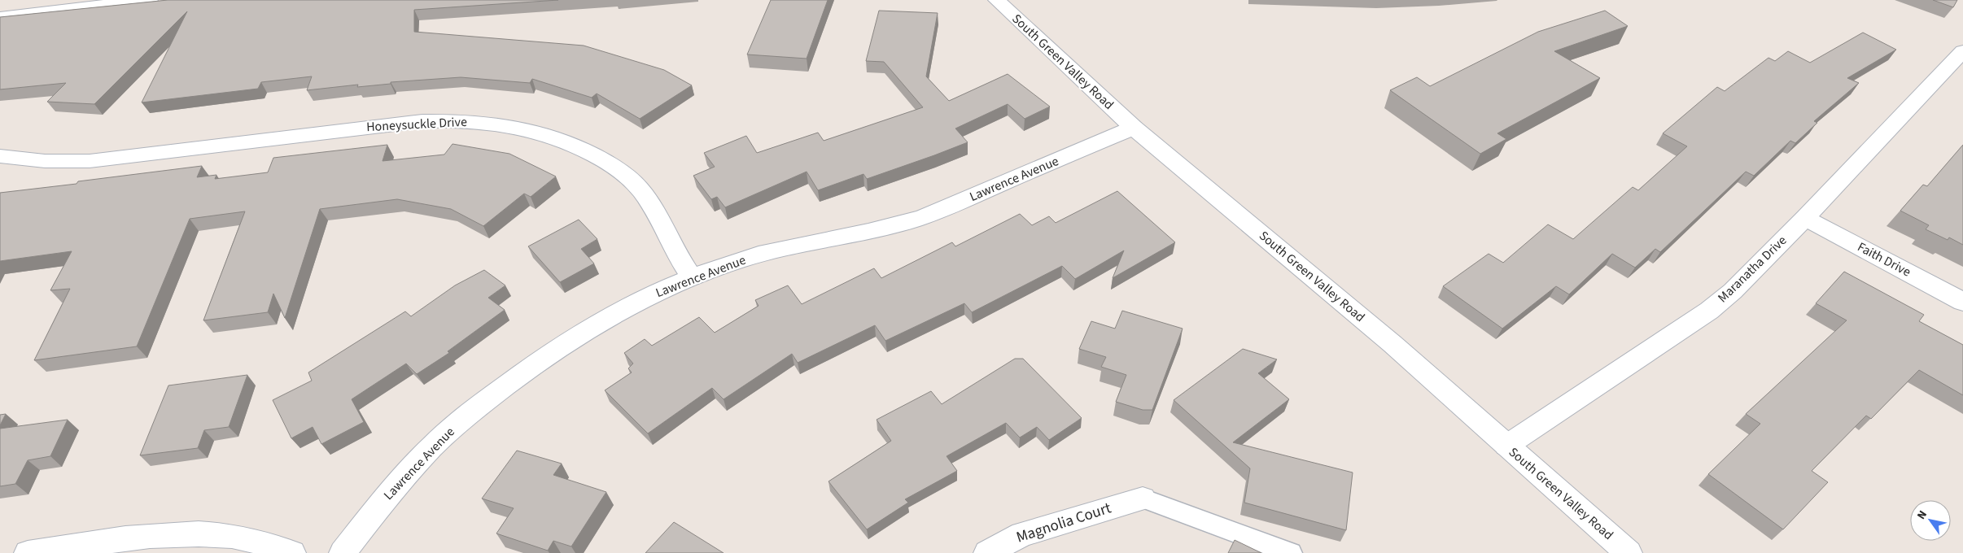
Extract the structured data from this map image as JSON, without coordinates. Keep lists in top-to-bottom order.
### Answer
{
  "streets": {
    "street": [
      "South Green Valley Road",
      "Honeysuckle Drive",
      "Lawrence Avenue",
      "Faith Drive",
      "Maranatha Drive",
      "Magnolia Court"
    ]
  },
  "crossings": [
    ["South Green Valley Road", "Lawrence Avenue"],
    ["South Green Valley Road", "Maranatha Drive"],
    ["Honeysuckle Drive", "Lawrence Avenue"],
    ["Faith Drive", "Maranatha Drive"]
  ],
  "north": "top left"
}
